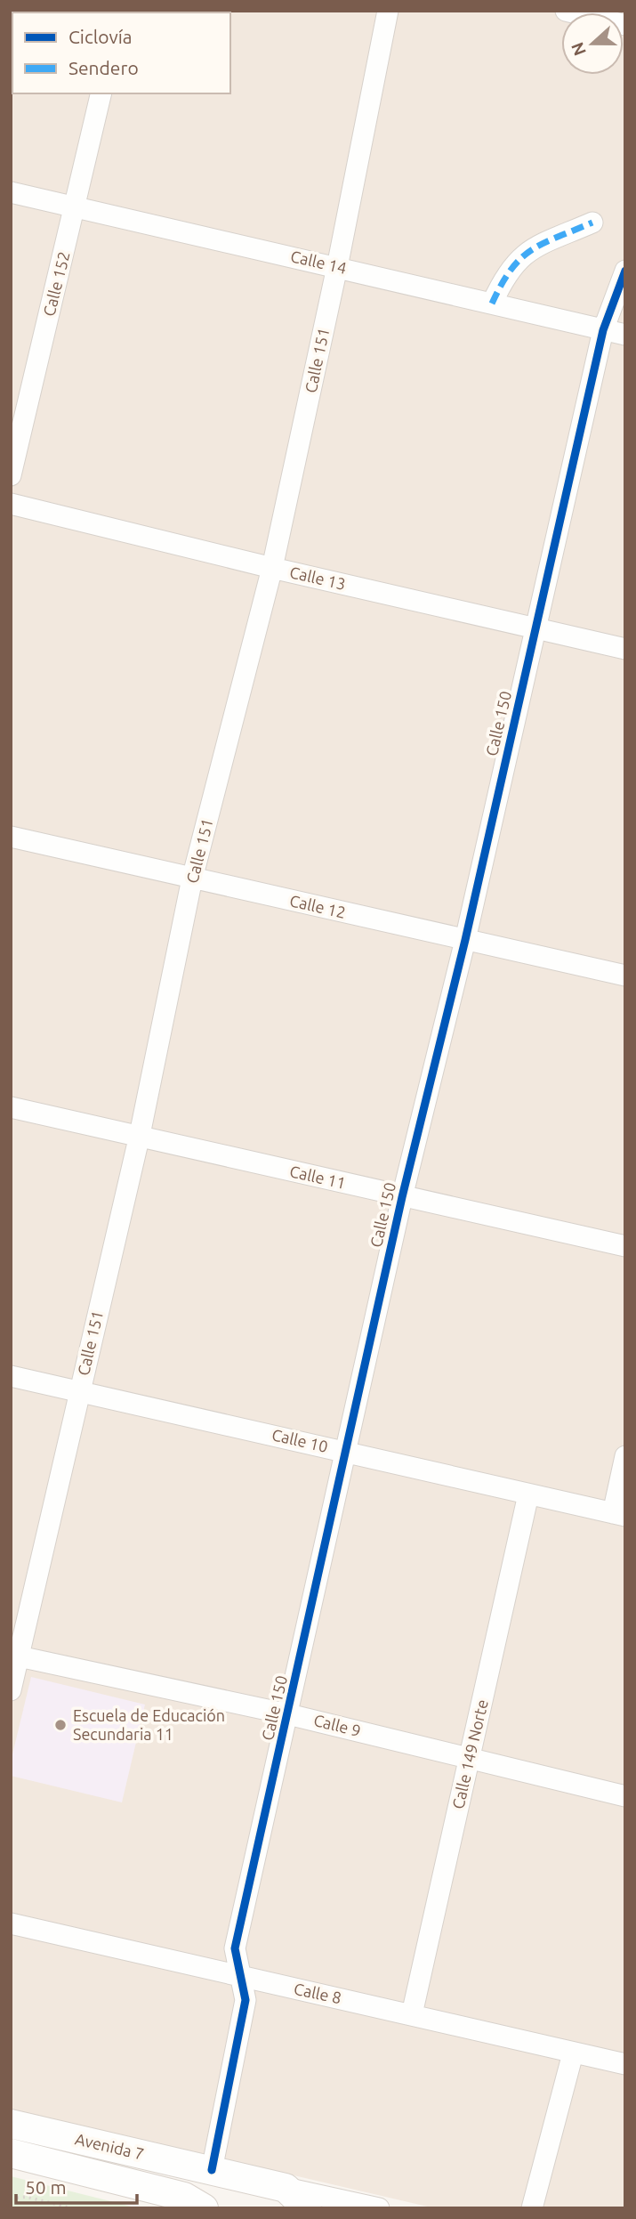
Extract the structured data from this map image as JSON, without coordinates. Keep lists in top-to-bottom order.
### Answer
{
  "streets": {
    "main road": ["Avenida 7"],
    "street": [
      "Calle 14",
      "Calle 152",
      "Calle 151",
      "Calle 13",
      "Calle 150",
      "Calle 12",
      "Calle 11",
      "Calle 10",
      "Calle 9",
      "Calle 149 Norte",
      "Calle 8"
    ]
  },
  "crossings": [
    ["Calle 14", "Calle 152"],
    ["Calle 14", "Calle 151"],
    ["Calle 14", "Calle 150"],
    ["Calle 151", "Calle 13"],
    ["Calle 151", "Calle 12"],
    ["Calle 151", "Calle 11"],
    ["Calle 151", "Calle 10"],
    ["Calle 151", "Calle 9"],
    ["Calle 13", "Calle 150"],
    ["Calle 150", "Calle 12"],
    ["Calle 150", "Calle 11"],
    ["Calle 150", "Calle 10"],
    ["Calle 150", "Calle 9"],
    ["Calle 150", "Calle 8"],
    ["Calle 150", "Avenida 7"],
    ["Calle 10", "Calle 149 Norte"],
    ["Calle 9", "Calle 149 Norte"],
    ["Calle 149 Norte", "Calle 8"]
  ],
  "places": ["Escuela de Educación Secundaria 11"],
  "legend": ["Ciclovía", "Sendero"],
  "scale_bar": "50 m",
  "north": "left"
}
